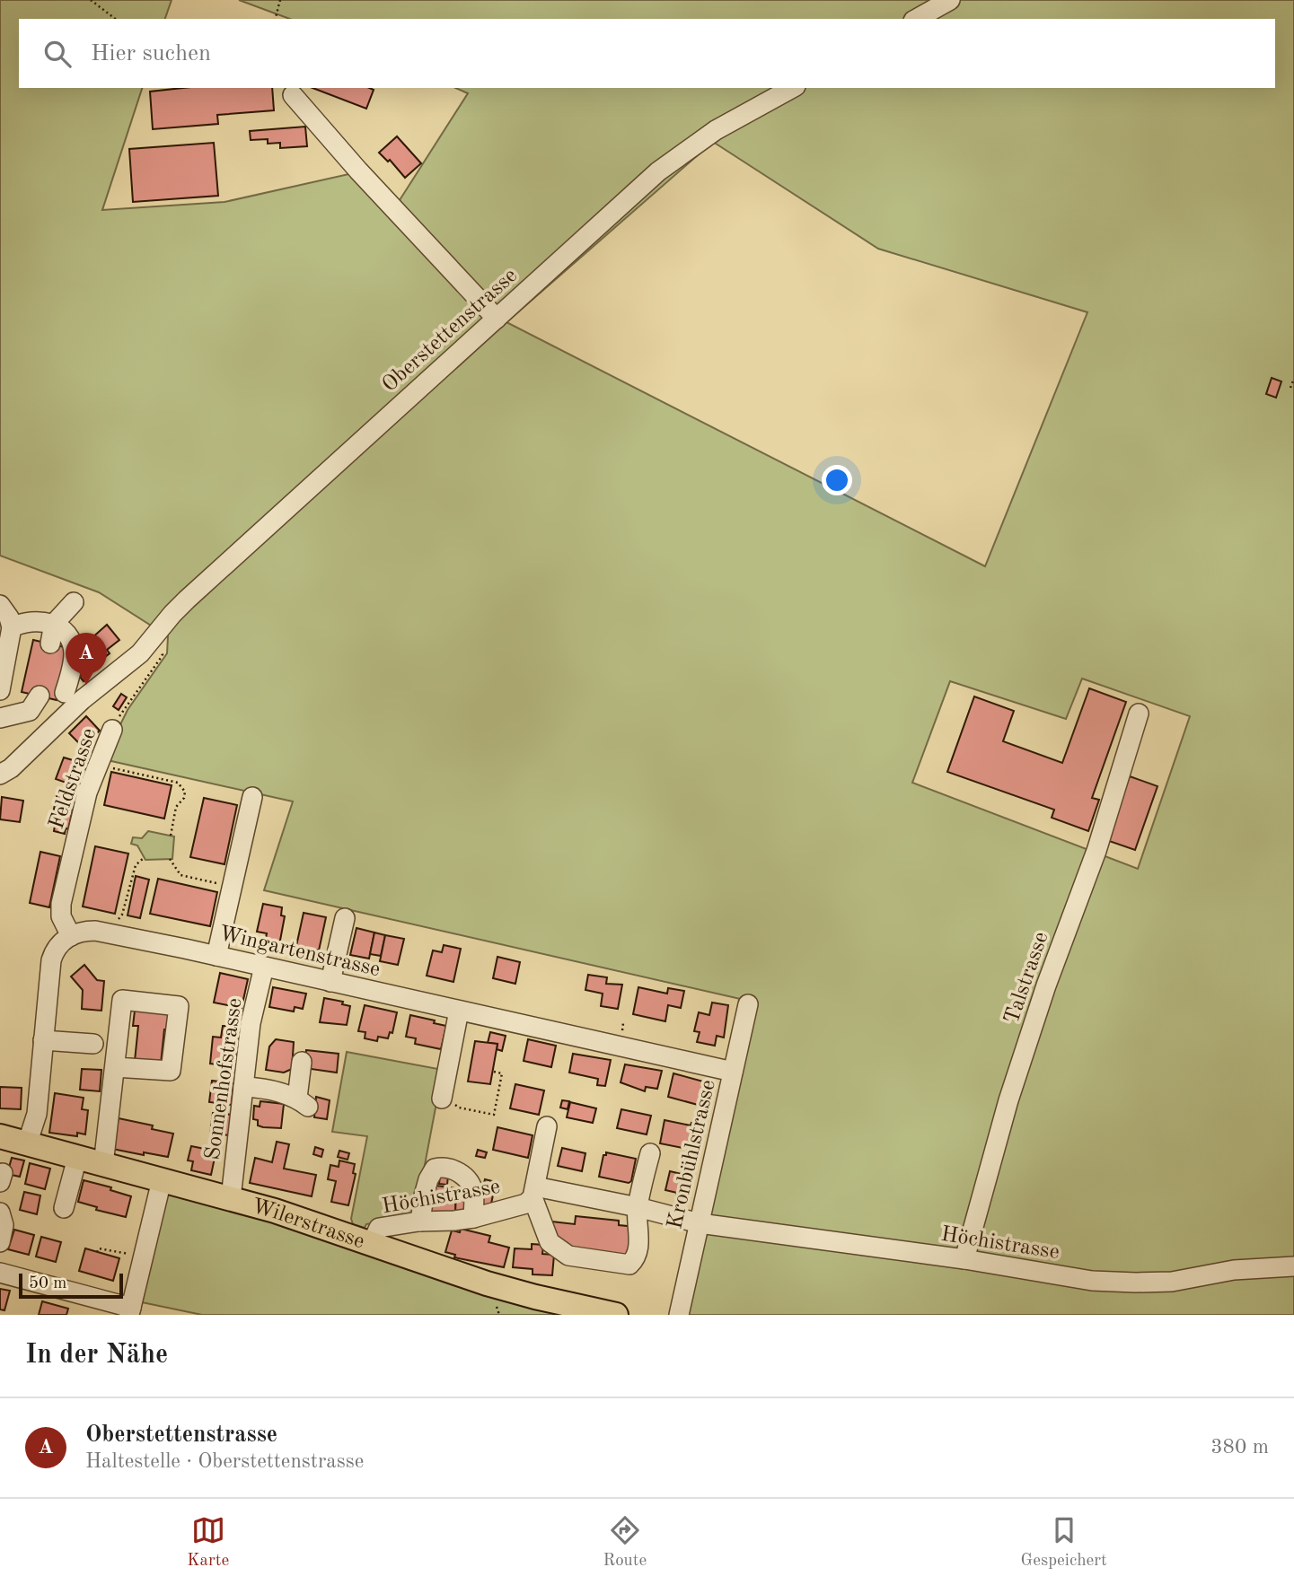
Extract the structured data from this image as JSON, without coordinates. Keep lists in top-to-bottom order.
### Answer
{
  "streets": {
    "main road": ["Wilerstrasse"],
    "street": [
      "Oberstettenstrasse",
      "Feldstrasse",
      "Wingartenstrasse",
      "Talstrasse",
      "Sonnenhofstrasse",
      "Kronbühlstrasse",
      "Höchistrasse"
    ]
  },
  "crossings": [
    ["Feldstrasse", "Wingartenstrasse"],
    ["Wingartenstrasse", "Sonnenhofstrasse"],
    ["Wingartenstrasse", "Kronbühlstrasse"],
    ["Talstrasse", "Höchistrasse"],
    ["Sonnenhofstrasse", "Wilerstrasse"],
    ["Kronbühlstrasse", "Höchistrasse"],
    ["Höchistrasse", "Wilerstrasse"]
  ],
  "scale_bar": "50 m",
  "page": {
    "search": "Hier suchen",
    "pins": "A",
    "scale": "50 m",
    "heading": "In der Nähe",
    "list": [
      {
        "mark": "A",
        "name": "Oberstettenstrasse",
        "note": "Haltestelle · Oberstettenstrasse",
        "value": "380 m"
      }
    ],
    "nav": ["Karte", "Route", "Gespeichert"]
  }
}
